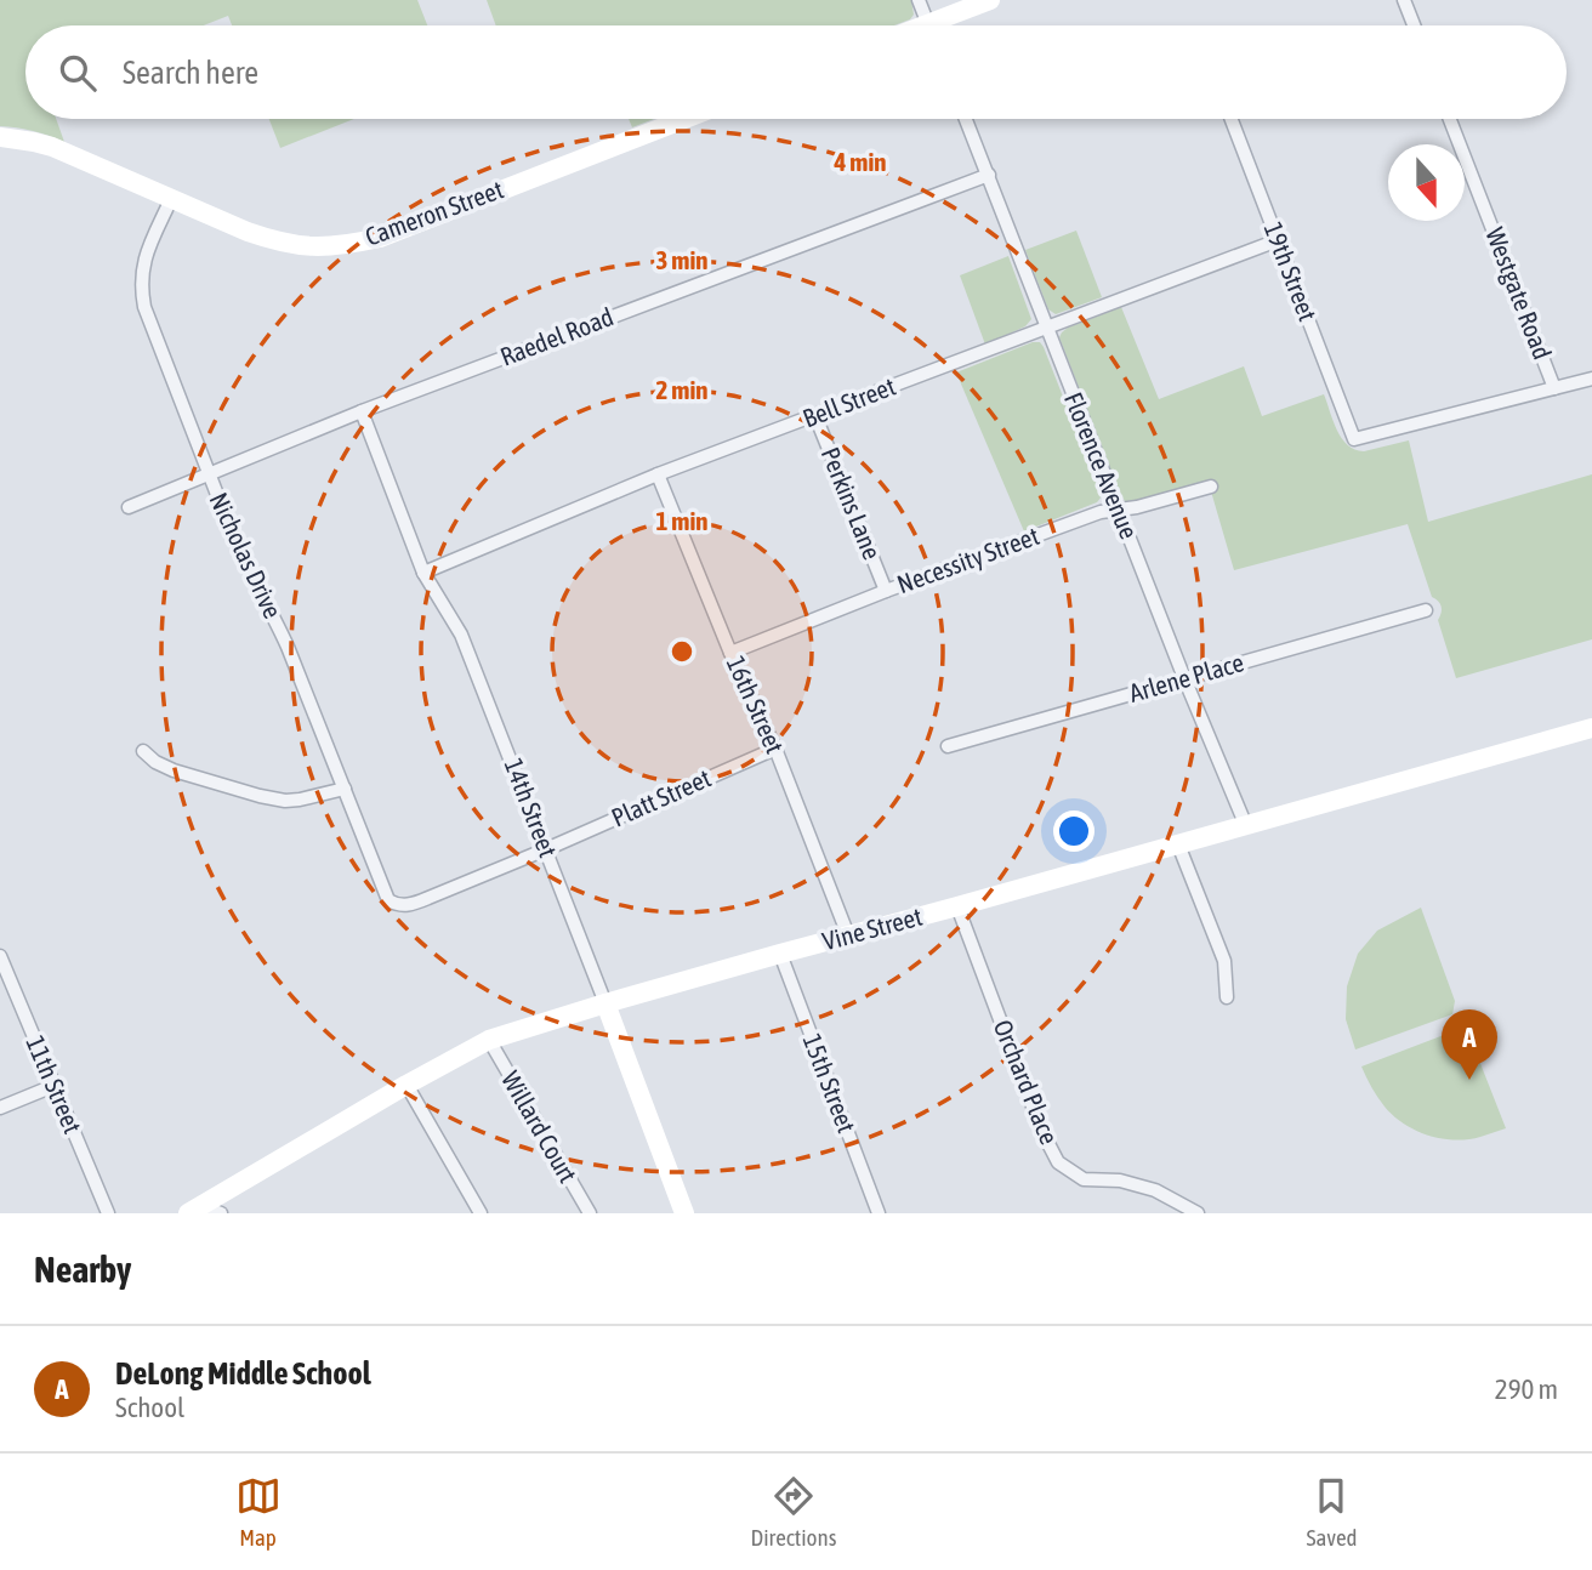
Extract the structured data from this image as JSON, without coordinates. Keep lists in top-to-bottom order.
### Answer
{
  "streets": {
    "street": [
      "Cameron Street",
      "19th Street",
      "Westgate Road",
      "Raedel Road",
      "Bell Street",
      "Florence Avenue",
      "Perkins Lane",
      "Nicholas Drive",
      "Necessity Street",
      "Arlene Place",
      "16th Street",
      "Platt Street",
      "14th Street",
      "Vine Street",
      "Orchard Place",
      "15th Street",
      "11th Street",
      "Willard Court"
    ]
  },
  "crossings": [
    ["Cameron Street", "Nicholas Drive"],
    ["19th Street", "Westgate Road"],
    ["19th Street", "Bell Street"],
    ["Raedel Road", "Florence Avenue"],
    ["Raedel Road", "Nicholas Drive"],
    ["Raedel Road", "14th Street"],
    ["Bell Street", "Florence Avenue"],
    ["Bell Street", "Perkins Lane"],
    ["Bell Street", "16th Street"],
    ["Bell Street", "14th Street"],
    ["Florence Avenue", "Necessity Street"],
    ["Florence Avenue", "Arlene Place"],
    ["Florence Avenue", "Vine Street"],
    ["Perkins Lane", "Necessity Street"],
    ["Nicholas Drive", "Platt Street"],
    ["Necessity Street", "16th Street"],
    ["16th Street", "Platt Street"],
    ["16th Street", "Vine Street"],
    ["Platt Street", "14th Street"],
    ["14th Street", "Vine Street"],
    ["Vine Street", "Orchard Place"],
    ["Vine Street", "15th Street"],
    ["Vine Street", "Willard Court"]
  ],
  "north": "bottom",
  "page": {
    "search": "Search here",
    "pins": "A",
    "heading": "Nearby",
    "list": [
      {
        "mark": "A",
        "name": "DeLong Middle School",
        "note": "School",
        "value": "290 m"
      }
    ],
    "nav": ["Map", "Directions", "Saved"]
  },
  "rings": [
    "4 min",
    "3 min",
    "2 min",
    "1 min"
  ]
}
